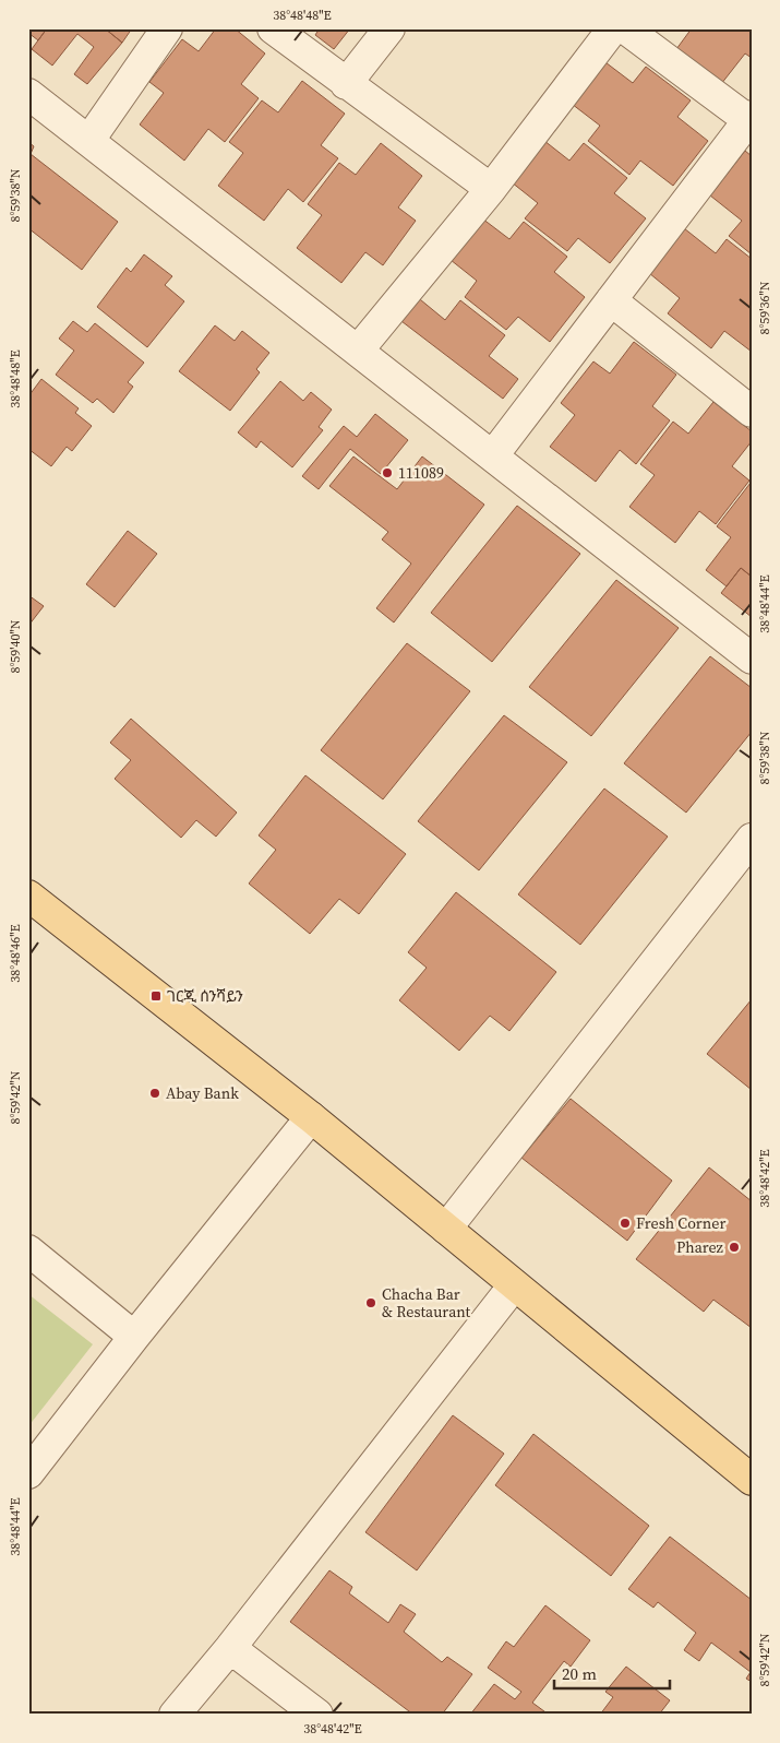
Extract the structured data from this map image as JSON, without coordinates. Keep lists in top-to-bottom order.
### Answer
{
  "places": {
    "other": [
      "111089",
      "Abay Bank",
      "Fresh Corner",
      "Pharez",
      "Chacha Bar & Restaurant"
    ],
    "transit": ["ገርጂ ሰንሻይን"]
  },
  "scale_bar": "20 m",
  "coordinates": [
    "38°48'48\"E",
    "8°59'38\"N",
    "8°59'36\"N",
    "38°48'44\"E",
    "8°59'40\"N",
    "38°48'46\"E",
    "8°59'42\"N",
    "38°48'42\"E"
  ]
}
